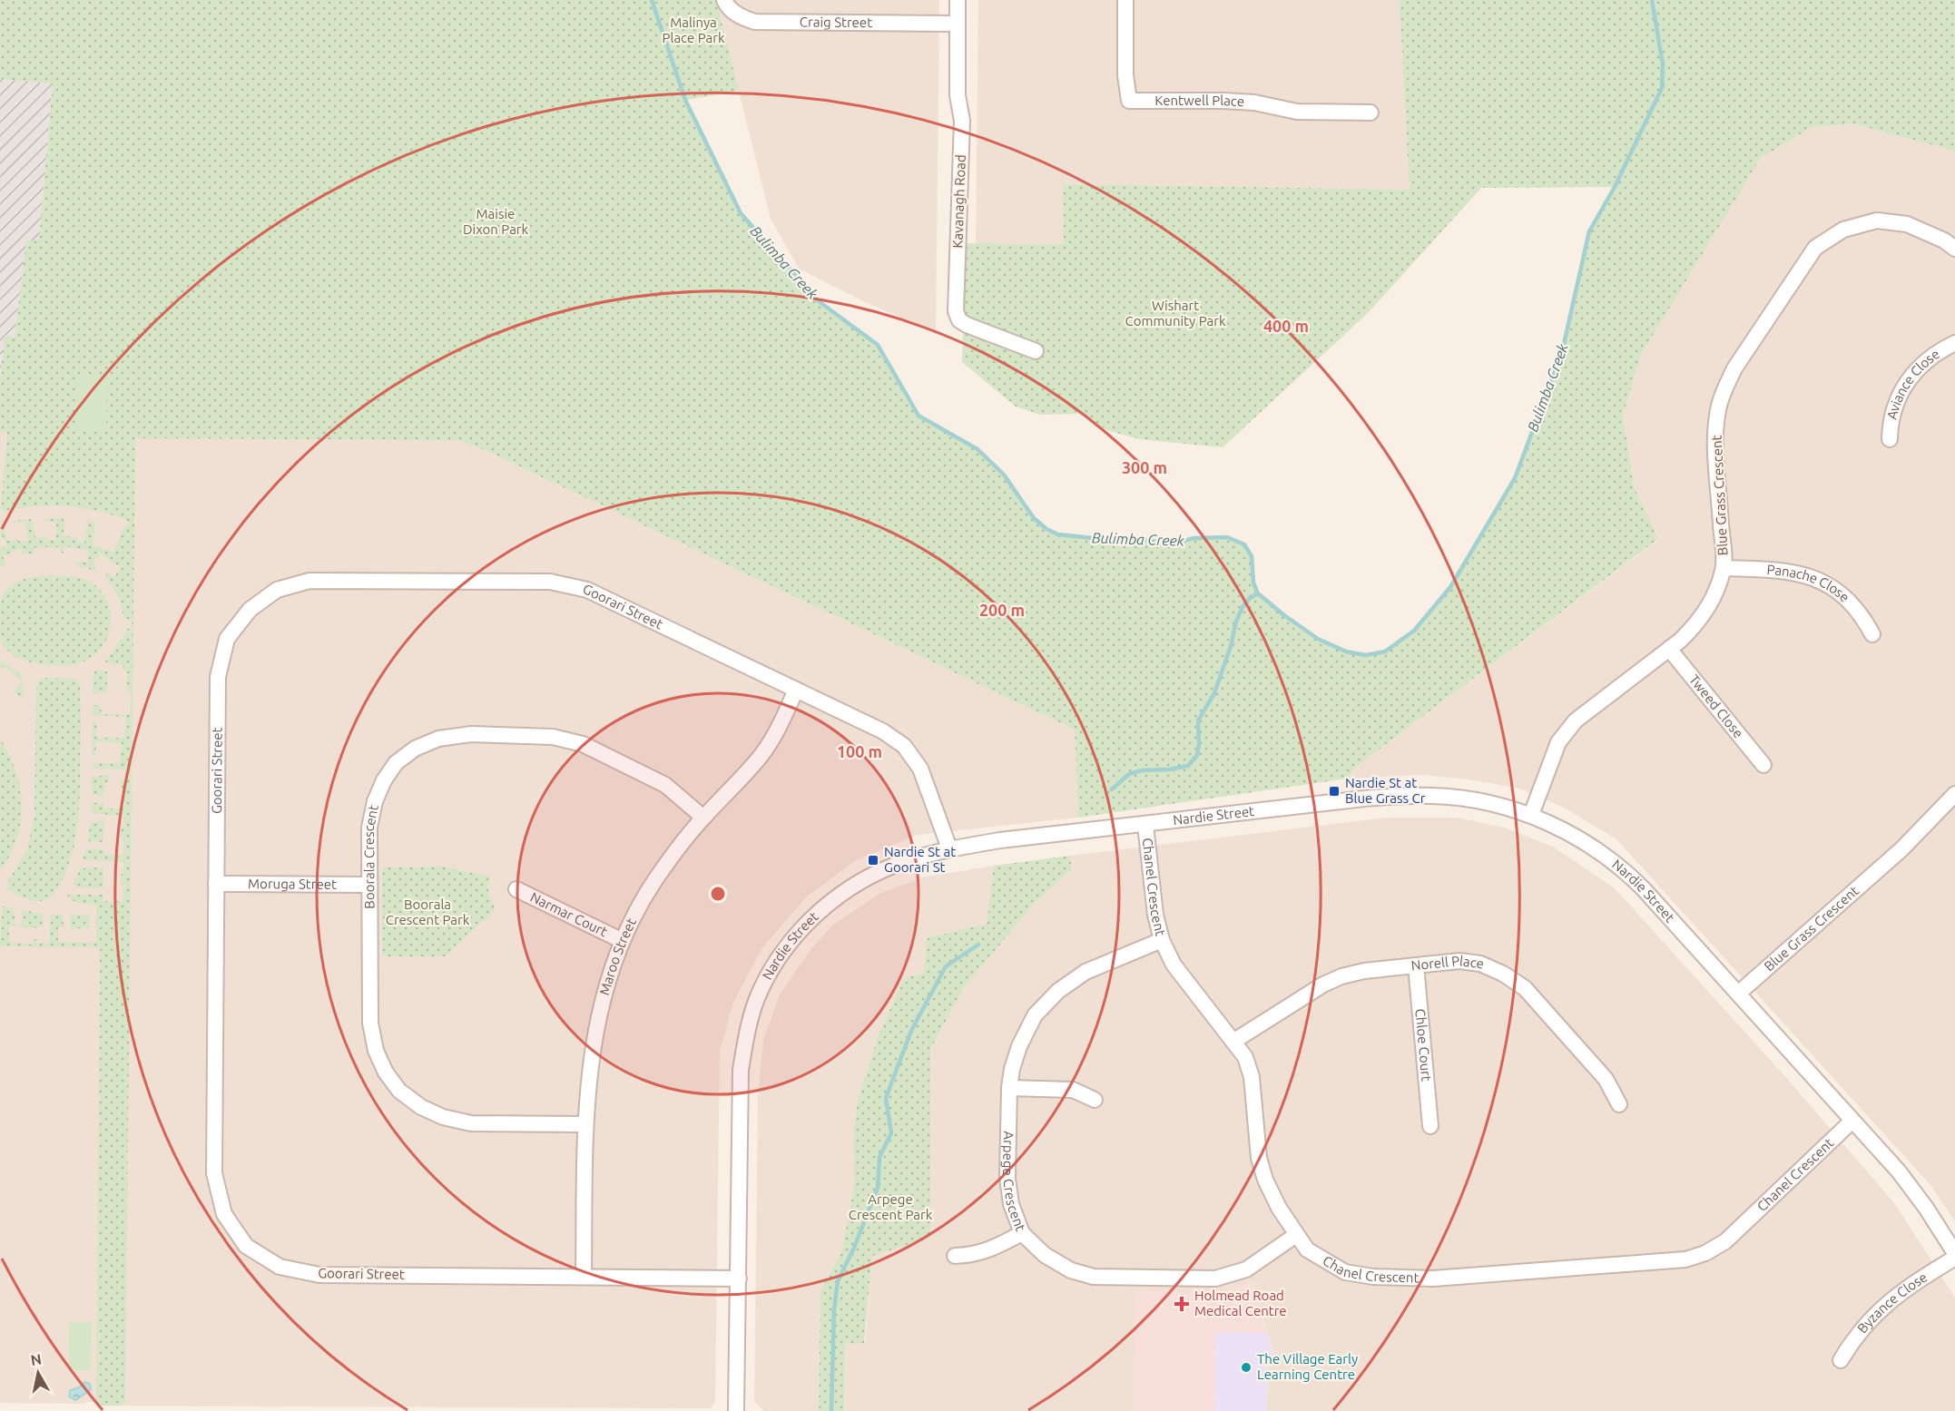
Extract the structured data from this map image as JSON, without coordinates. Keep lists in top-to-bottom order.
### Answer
{
  "streets": {
    "street": [
      "Craig Street",
      "Kentwell Place",
      "Kavanagh Road",
      "Aviance Close",
      "Blue Grass Crescent",
      "Panache Close",
      "Goorari Street",
      "Tweed Close",
      "Nardie Street",
      "Boorala Crescent",
      "Moruga Street",
      "Chanel Crescent",
      "Narmar Court",
      "Maroo Street",
      "Norell Place",
      "Chloe Court",
      "Arpege Crescent",
      "Byzance Close"
    ]
  },
  "crossings": [
    ["Craig Street", "Kavanagh Road"],
    ["Blue Grass Crescent", "Panache Close"],
    ["Blue Grass Crescent", "Tweed Close"],
    ["Blue Grass Crescent", "Nardie Street"],
    ["Goorari Street", "Nardie Street"],
    ["Goorari Street", "Moruga Street"],
    ["Goorari Street", "Maroo Street"],
    ["Nardie Street", "Chanel Crescent"],
    ["Boorala Crescent", "Moruga Street"],
    ["Boorala Crescent", "Maroo Street"],
    ["Chanel Crescent", "Norell Place"],
    ["Chanel Crescent", "Arpege Crescent"],
    ["Narmar Court", "Maroo Street"],
    ["Norell Place", "Chloe Court"]
  ],
  "water": ["Bulimba Creek"],
  "parks": [
    "Malinya Place Park",
    "Maisie Dixon Park",
    "Wishart Community Park",
    "Boorala Crescent Park",
    "Arpege Crescent Park"
  ],
  "places": {
    "transit": ["Nardie St at Blue Grass Cr", "Nardie St at Goorari St"],
    "health": ["Holmead Road Medical Centre"],
    "other": ["The Village Early Learning Centre"]
  },
  "north": "top",
  "rings": [
    "400 m",
    "300 m",
    "200 m",
    "100 m"
  ]
}
